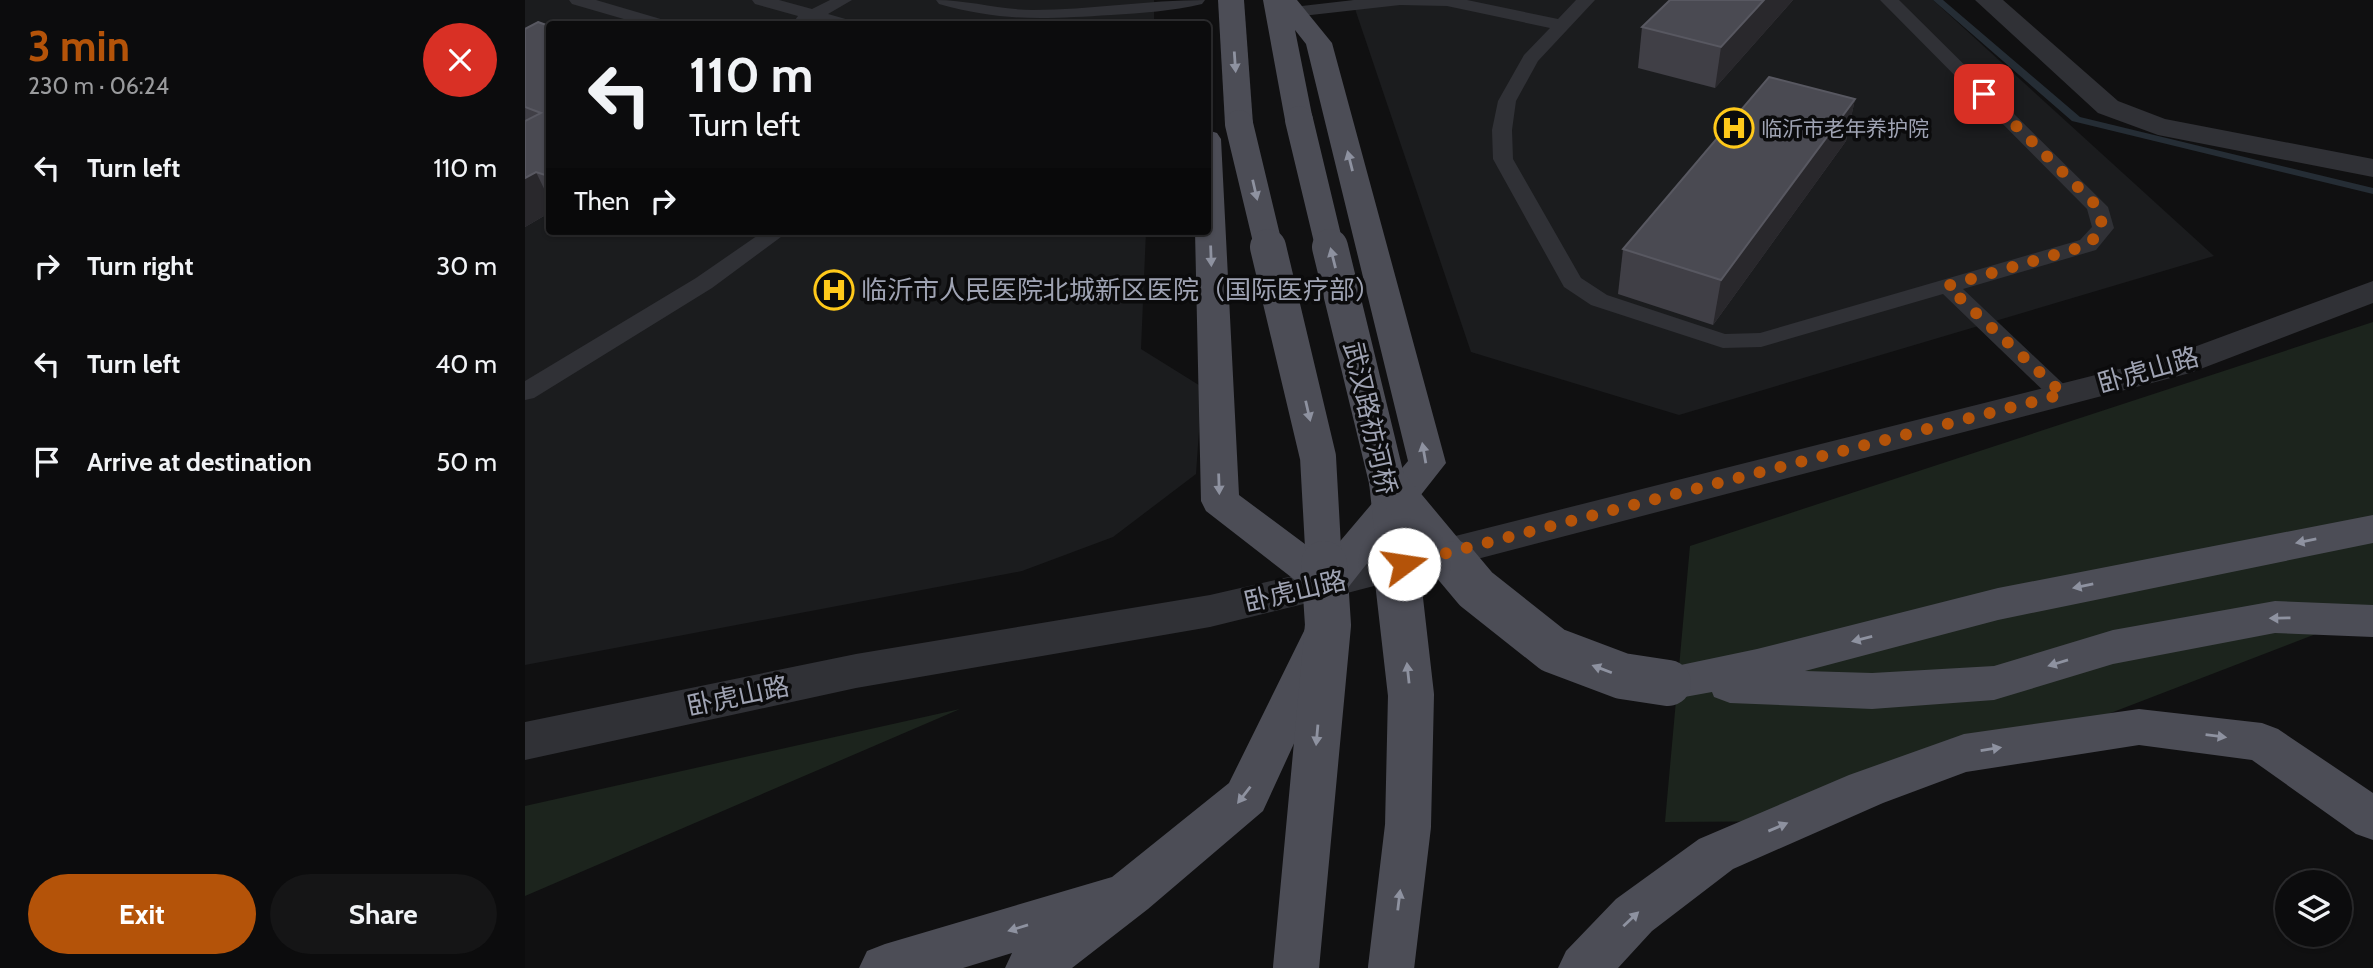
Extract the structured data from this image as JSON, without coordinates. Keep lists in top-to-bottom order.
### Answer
{
  "streets": {
    "main road": ["武汉路祊河桥"],
    "street": ["卧虎山路"]
  },
  "places": {
    "hospital": ["临沂市老年养护院", "临沂市人民医院北城新区医院（国际医疗部）"]
  },
  "page": {
    "heading": ["3 min", "230 m · 06:24"],
    "turn": ["110 m", "Turn left"],
    "list": [
      {
        "name": "Turn left",
        "value": "110 m"
      },
      {
        "name": "Turn right",
        "value": "30 m"
      },
      {
        "name": "Turn left",
        "value": "40 m"
      },
      {
        "name": "Arrive at destination",
        "value": "50 m"
      }
    ],
    "then": "Then",
    "buttons": ["Exit", "Share"]
  }
}
